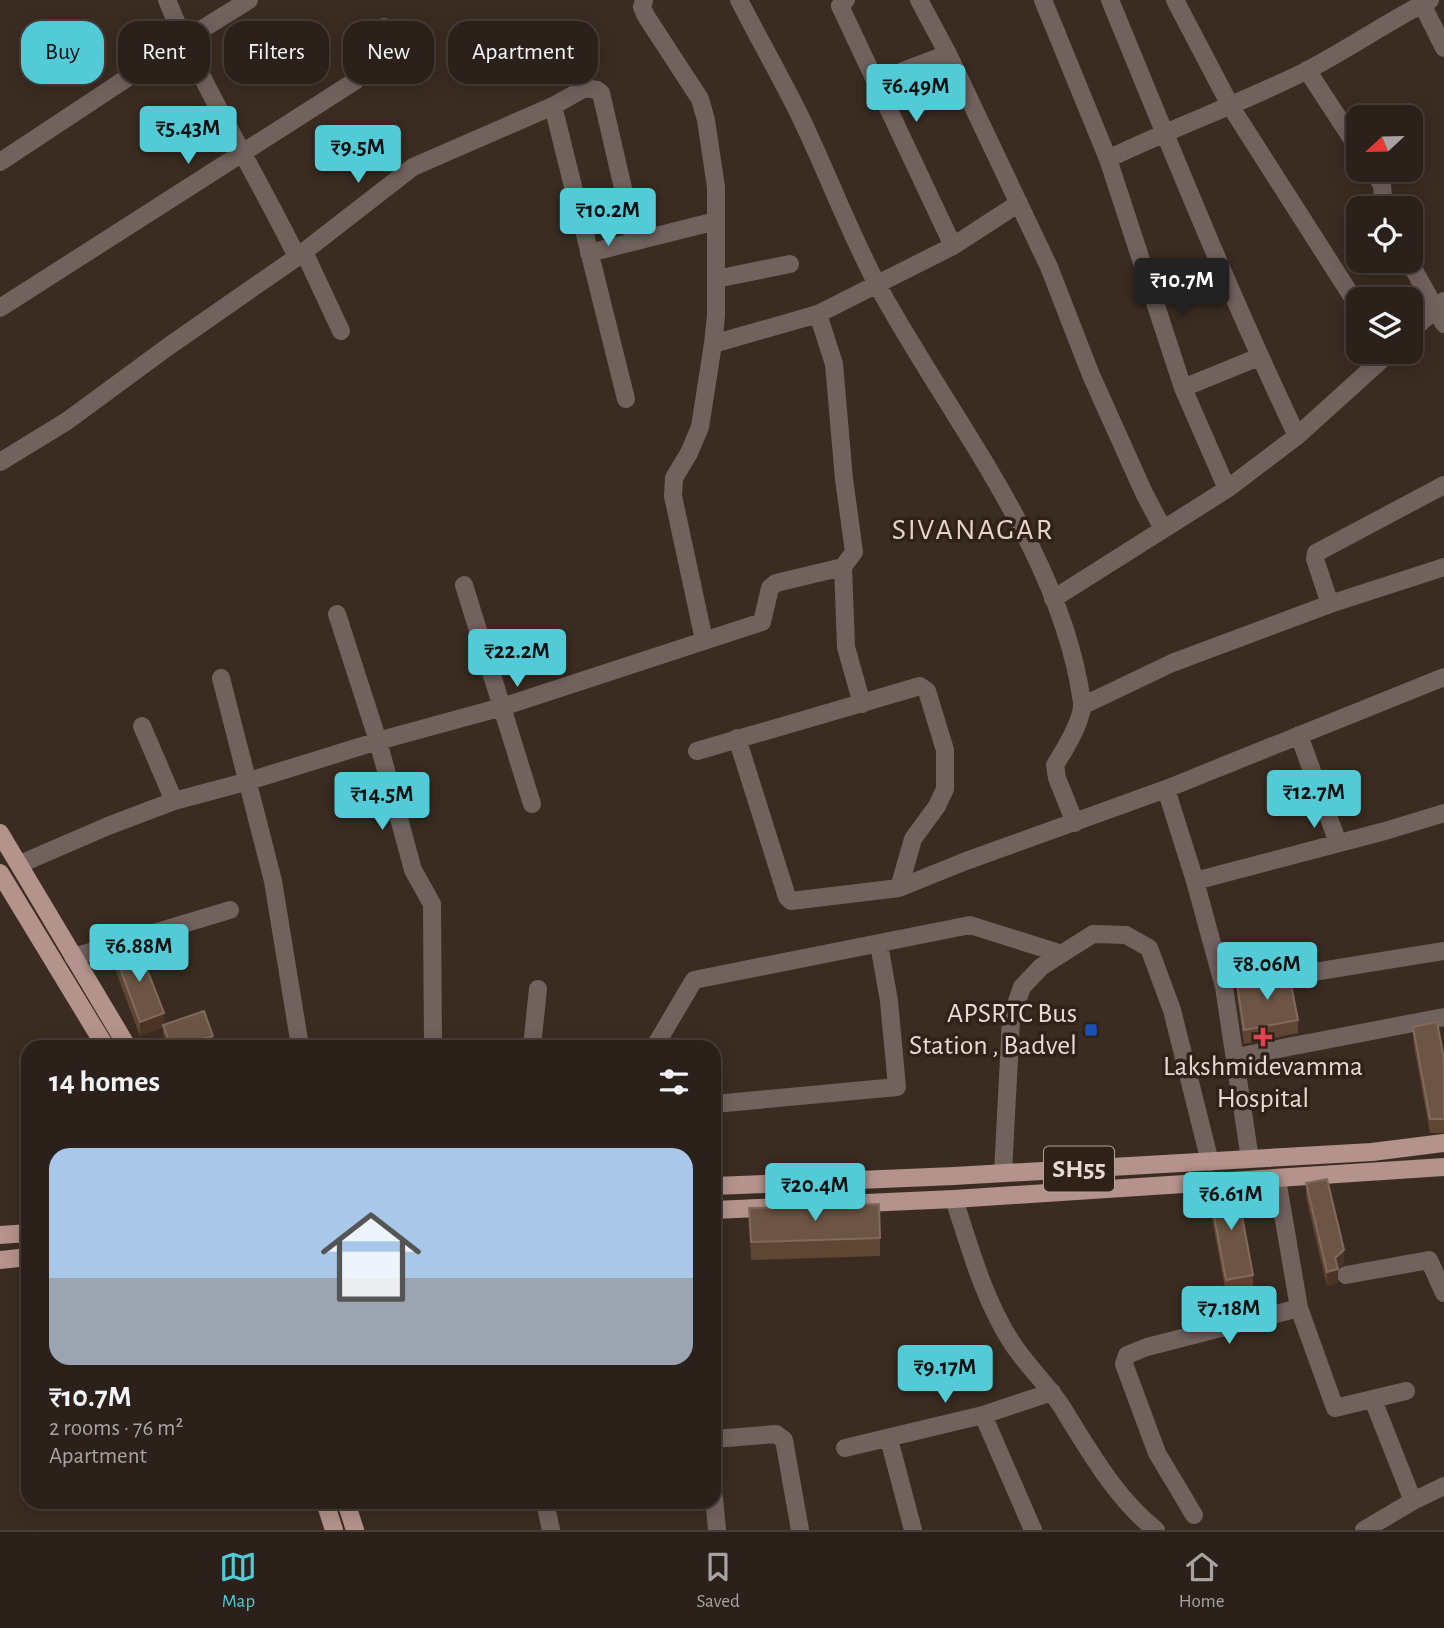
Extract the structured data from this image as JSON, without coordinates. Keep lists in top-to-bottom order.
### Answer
{
  "streets": {
    "main road": ["SH55"]
  },
  "districts": ["SIVANAGAR"],
  "places": {
    "transit": ["APSRTC Bus Station , Badvel"],
    "health": ["Lakshmidevamma Hospital"]
  },
  "north": "left",
  "page": {
    "chip": [
      "Buy",
      "Rent",
      "Filters",
      "New",
      "Apartment"
    ],
    "price": [
      "₹6.49M",
      "₹5.43M",
      "₹9.5M",
      "₹10.2M",
      "₹10.7M",
      "₹22.2M",
      "₹12.7M",
      "₹14.5M",
      "₹6.88M",
      "₹8.06M",
      "₹20.4M",
      "₹6.61M",
      "₹7.18M",
      "₹9.17M"
    ],
    "heading": "14 homes",
    "list": [
      {
        "name": "₹10.7M",
        "note": "2 rooms · 76 m² · Apartment"
      }
    ],
    "tabs": ["Map", "Saved", "Home"]
  }
}
